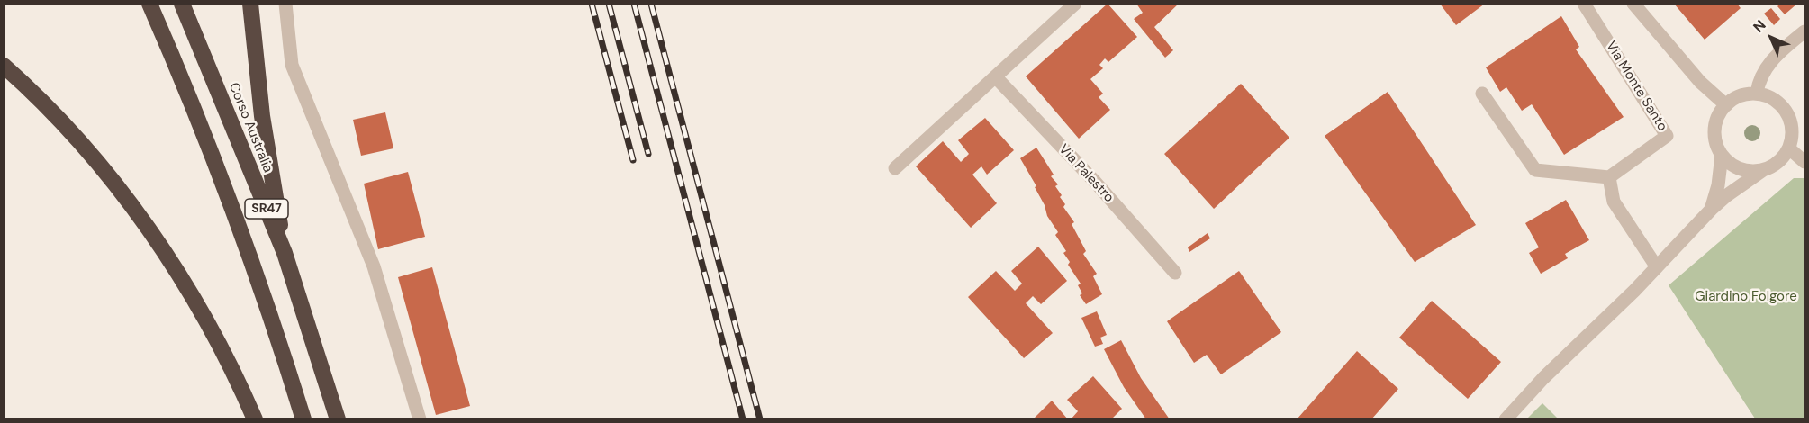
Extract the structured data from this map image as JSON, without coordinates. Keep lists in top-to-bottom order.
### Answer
{
  "streets": {
    "highway": ["Corso Australia", "SR47"],
    "street": ["Via Monte Santo", "Via Palestro"]
  },
  "parks": ["Giardino Folgore"],
  "north": "top left"
}
